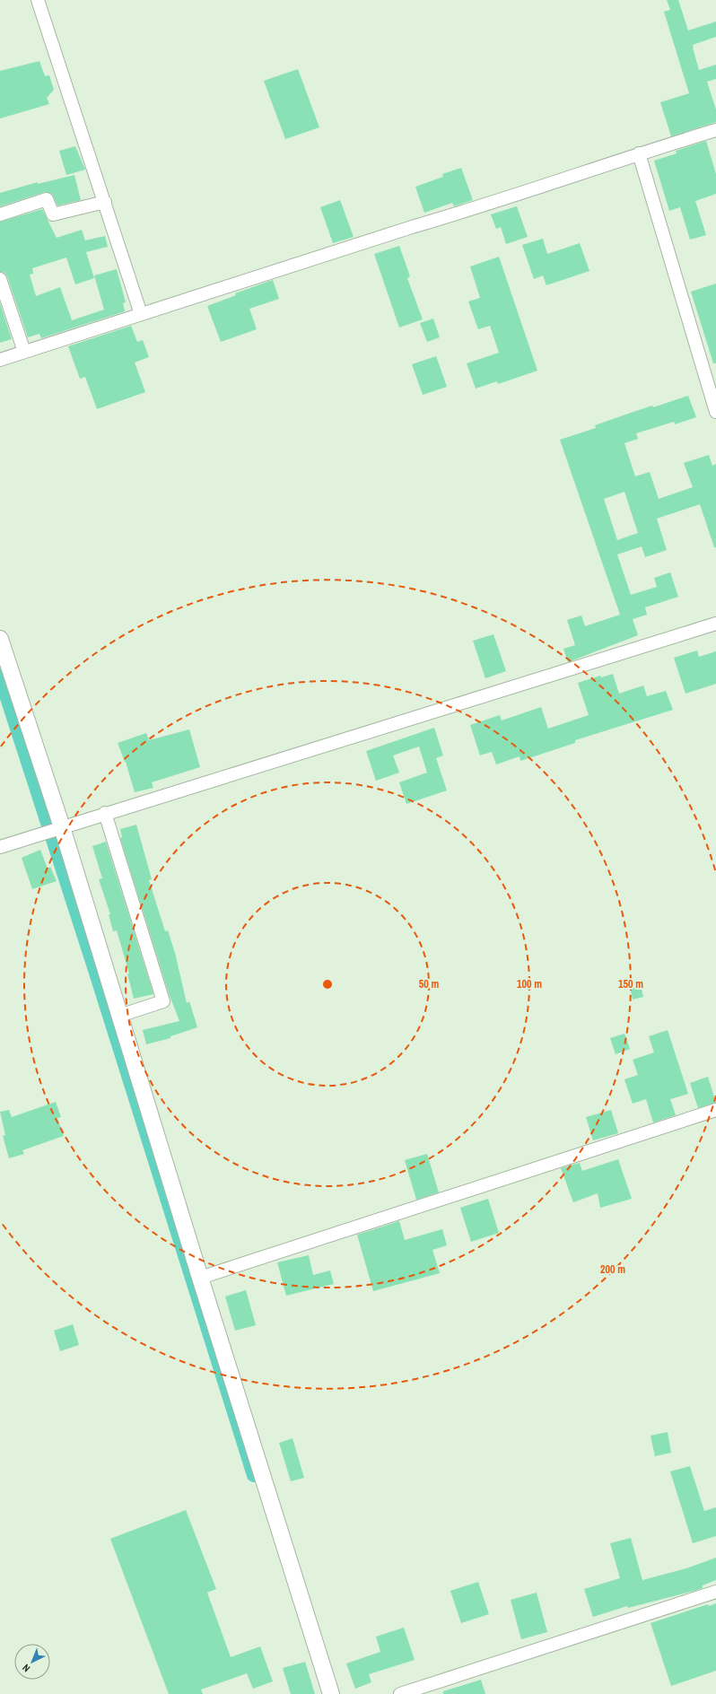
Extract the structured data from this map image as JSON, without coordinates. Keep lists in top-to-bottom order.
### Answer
{
  "north": "bottom left",
  "rings": [
    "50 m",
    "100 m",
    "150 m",
    "200 m"
  ]
}
